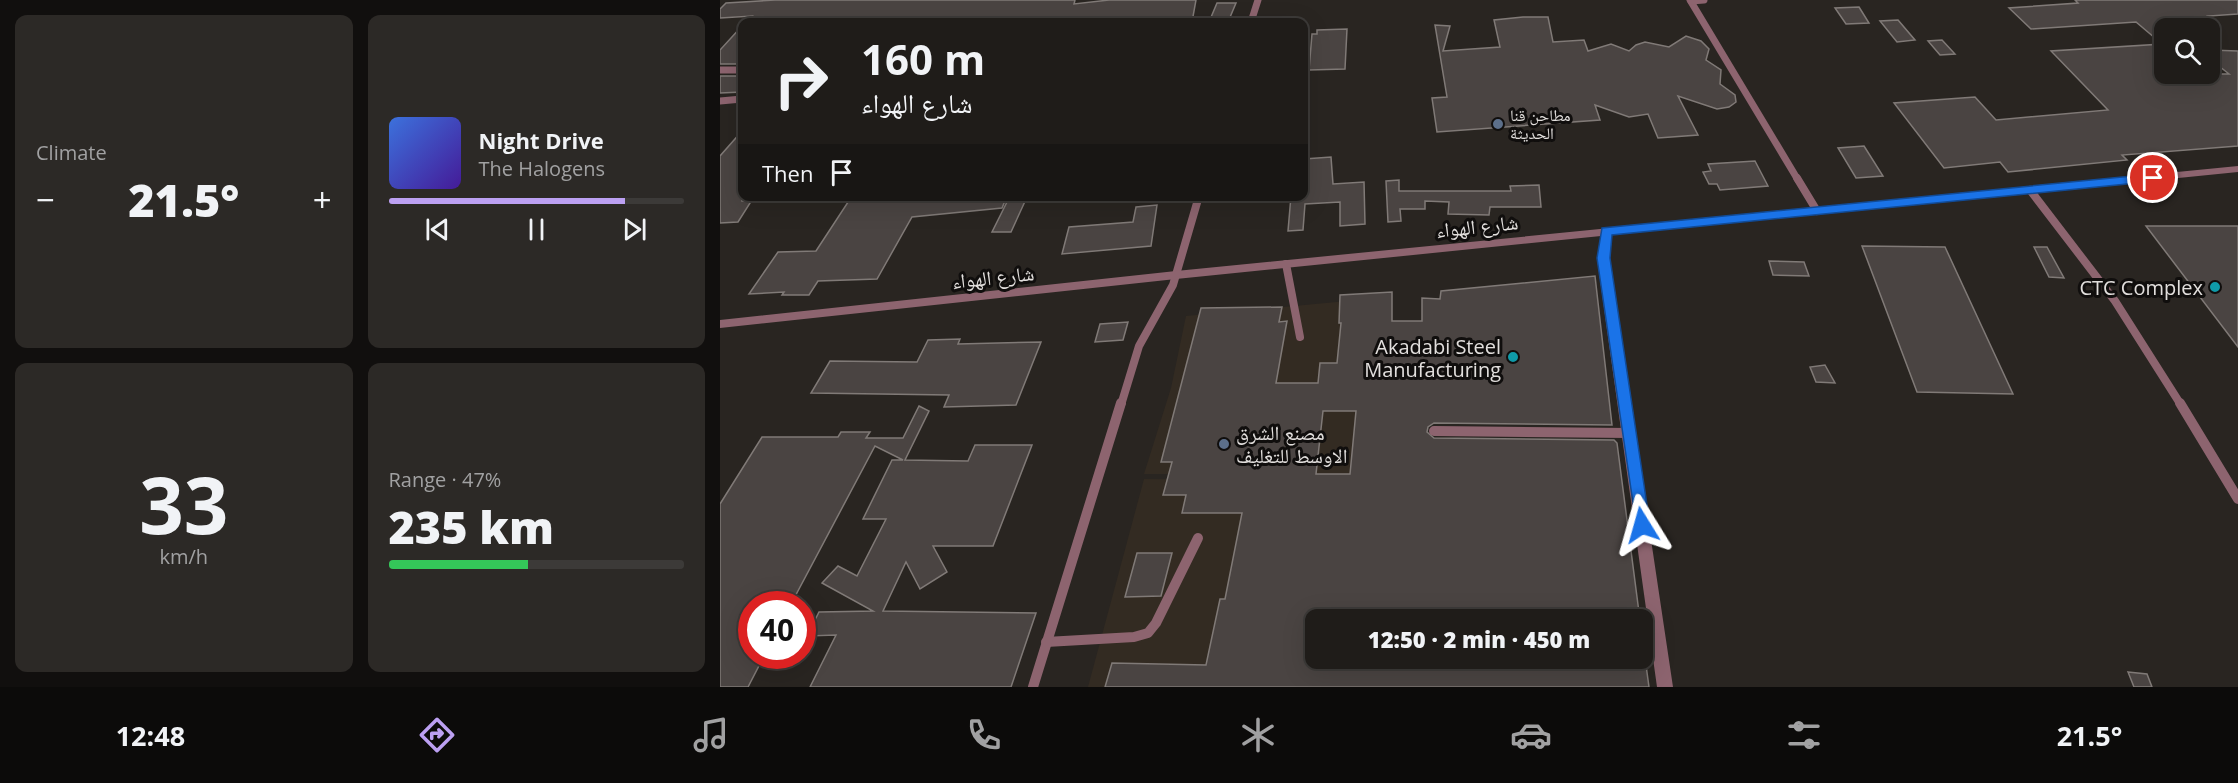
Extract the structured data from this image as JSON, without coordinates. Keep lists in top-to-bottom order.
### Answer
{
  "streets": {
    "street": ["شارع الهواء"]
  },
  "places": [
    "مطاحن قنا الحديثة",
    "CTC Complex",
    "Akadabi Steel Manufacturing",
    "مصنع الشرق الاوسط للتغليف"
  ],
  "page": {
    "tile": [
      "Climate",
      ["33", "km/h"],
      ["Range · 47%", "235 km"]
    ],
    "turn": ["160 m", "شارع الهواء"],
    "song": ["Night Drive", "The Halogens"],
    "then": "Then",
    "heat": ["−", "21.5°", "+"],
    "limit": "40",
    "trip": "12:50 · 2 min · 450 m",
    "tabs": ["12:48", "21.5°"]
  }
}
